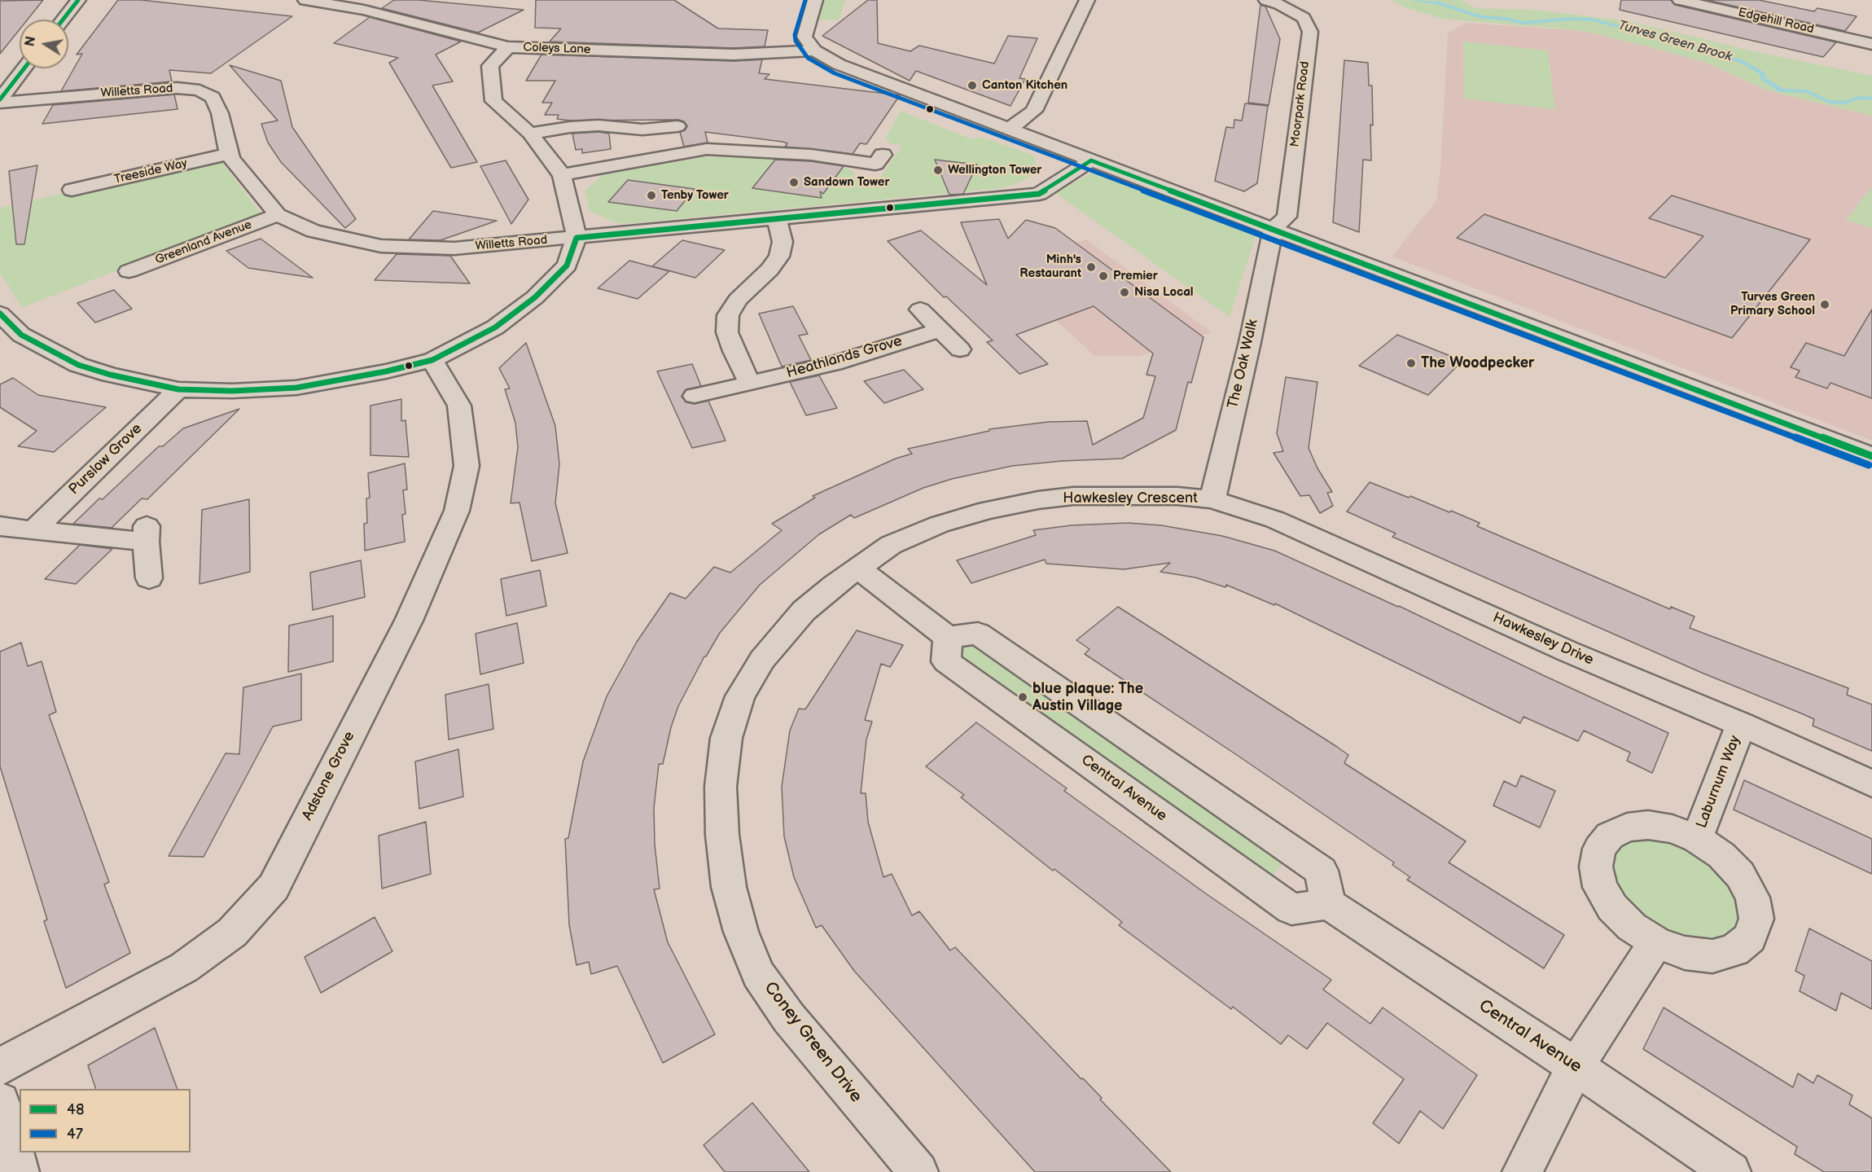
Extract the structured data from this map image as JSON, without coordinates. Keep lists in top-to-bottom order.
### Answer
{
  "streets": {
    "street": [
      "Edgehill Road",
      "Coleys Lane",
      "Willetts Road",
      "Moorpark Road",
      "Treeside Way",
      "Greenland Avenue",
      "Heathlands Grove",
      "The Oak Walk",
      "Purslow Grove",
      "Hawkesley Crescent",
      "Hawkesley Drive",
      "Adstone Grove",
      "Laburnum Way",
      "Central Avenue",
      "Coney Green Drive"
    ]
  },
  "crossings": [
    ["Willetts Road", "Treeside Way"],
    ["Willetts Road", "Greenland Avenue"],
    ["Moorpark Road", "The Oak Walk"],
    ["The Oak Walk", "Hawkesley Crescent"],
    ["The Oak Walk", "Hawkesley Drive"],
    ["Hawkesley Crescent", "Hawkesley Drive"],
    ["Hawkesley Crescent", "Coney Green Drive"],
    ["Hawkesley Drive", "Laburnum Way"]
  ],
  "water": ["Turves Green Brook"],
  "places": [
    "Canton Kitchen",
    "Wellington Tower",
    "Sandown Tower",
    "Tenby Tower",
    "Minh's Restaurant",
    "Premier",
    "Nisa Local",
    "Turves Green Primary School",
    "The Woodpecker",
    "blue plaque: The Austin Village"
  ],
  "lines": ["transit line 48", "transit line 47"],
  "legend": ["48", "47"],
  "north": "left"
}
